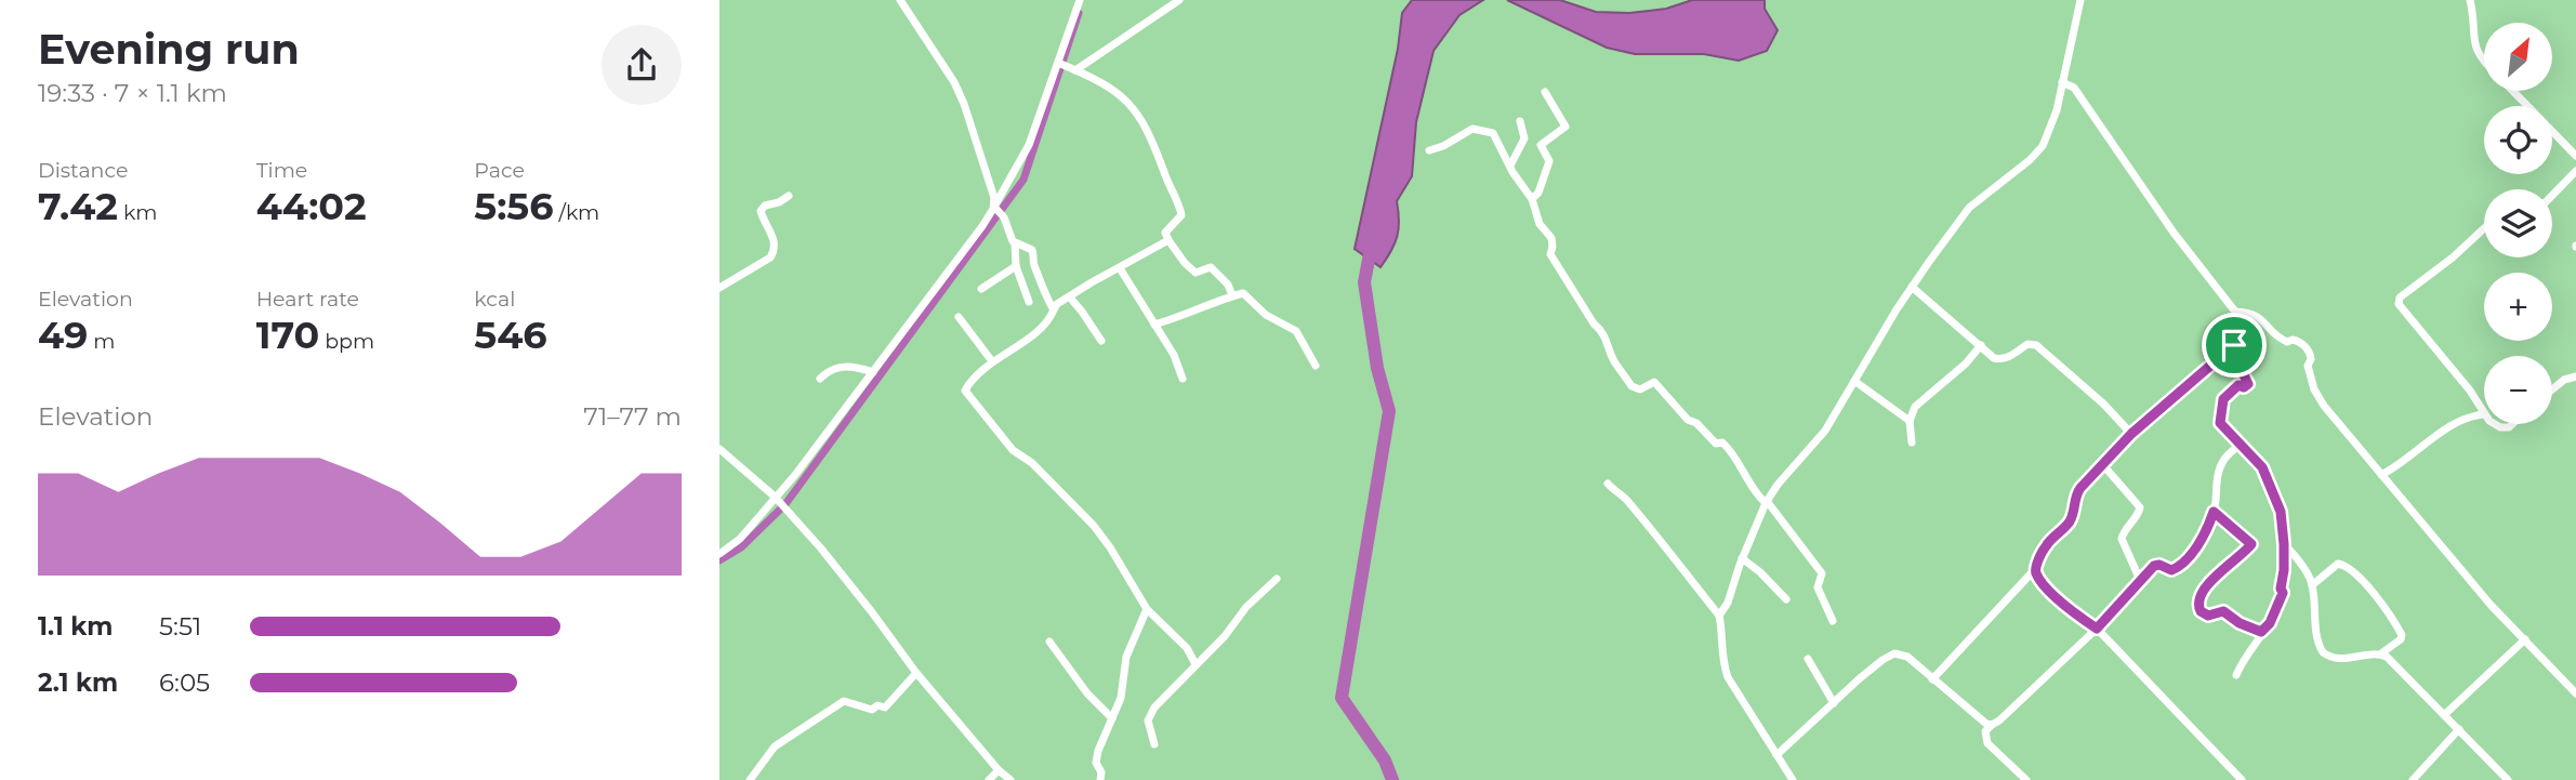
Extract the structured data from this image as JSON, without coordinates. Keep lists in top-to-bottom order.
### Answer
{
  "north": "top right",
  "page": {
    "heading": ["Evening run", "19:33 · 7 × 1.1 km"],
    "map_buttons": ["+", "−"],
    "stats": [
      ["Distance", "7.42 km"],
      ["Time", "44:02"],
      ["Pace", "5:56 /km"],
      ["Elevation", "49 m"],
      ["Heart rate", "170 bpm"],
      ["kcal", "546"]
    ],
    "chart": ["Elevation", "71–77 m"],
    "list": [
      {
        "name": "1.1 km",
        "note": "5:51"
      },
      {
        "name": "2.1 km",
        "note": "6:05"
      }
    ]
  }
}
